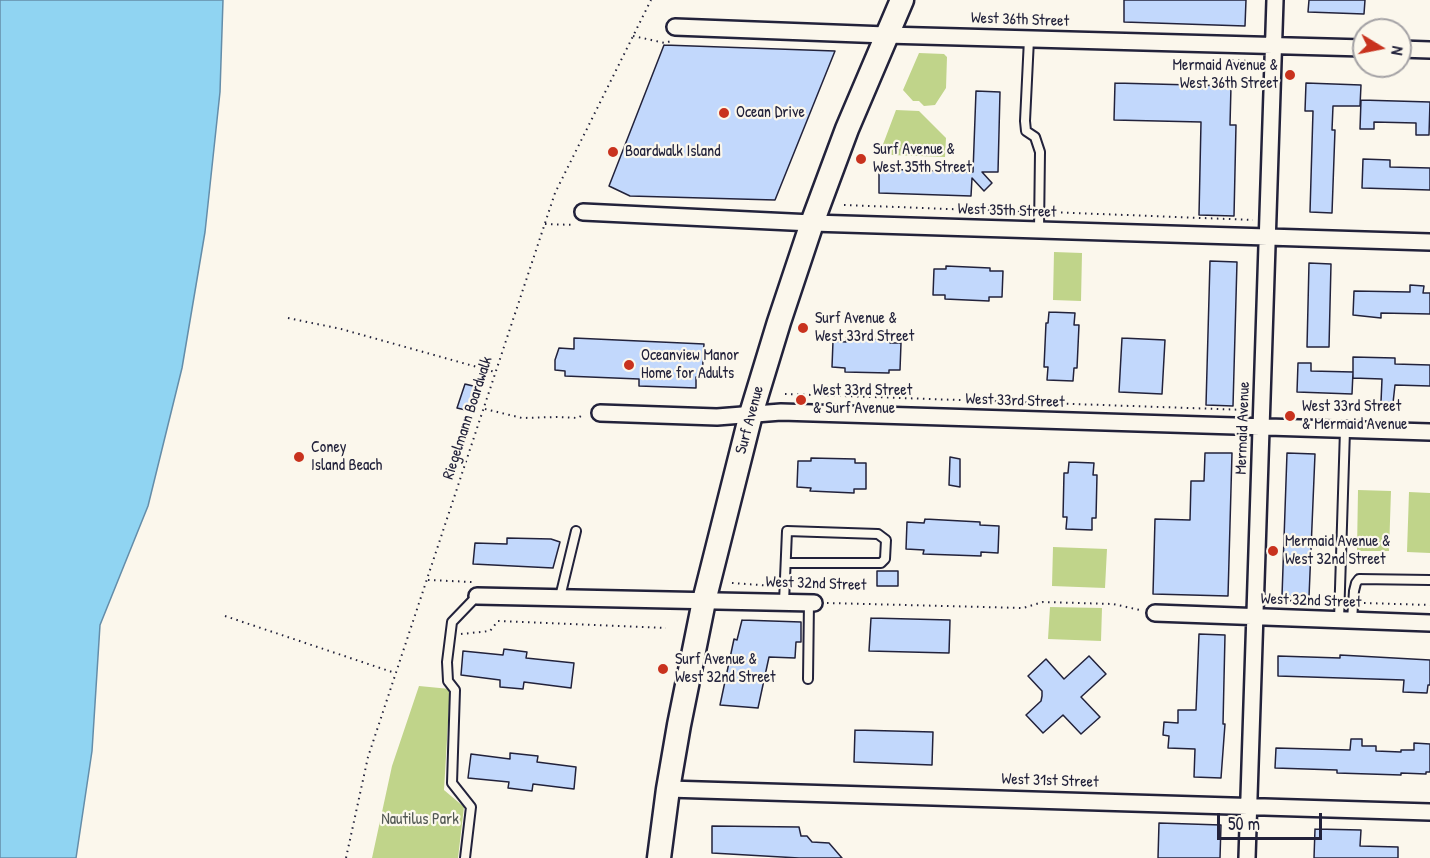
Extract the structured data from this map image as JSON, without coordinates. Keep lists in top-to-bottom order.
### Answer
{
  "streets": {
    "main road": ["Surf Avenue"],
    "street": [
      "West 36th Street",
      "West 35th Street",
      "West 33rd Street",
      "Mermaid Avenue",
      "West 32nd Street",
      "West 31st Street"
    ],
    "path": ["Riegelmann Boardwalk"]
  },
  "crossings": [
    ["West 36th Street", "Surf Avenue"],
    ["West 36th Street", "Mermaid Avenue"],
    ["West 35th Street", "Surf Avenue"],
    ["West 35th Street", "Mermaid Avenue"],
    ["West 33rd Street", "Surf Avenue"],
    ["West 33rd Street", "Mermaid Avenue"],
    ["Surf Avenue", "West 32nd Street"],
    ["Surf Avenue", "West 31st Street"],
    ["Mermaid Avenue", "West 32nd Street"],
    ["Mermaid Avenue", "West 31st Street"]
  ],
  "parks": ["Nautilus Park"],
  "places": [
    "Mermaid Avenue & West 36th Street",
    "Ocean Drive",
    "Boardwalk Island",
    "Surf Avenue & West 35th Street",
    "Surf Avenue & West 33rd Street",
    "Oceanview Manor Home for Adults",
    "West 33rd Street & Surf Avenue",
    "West 33rd Street & Mermaid Avenue",
    "Coney Island Beach",
    "Mermaid Avenue & West 32nd Street",
    "Surf Avenue & West 32nd Street"
  ],
  "scale_bar": "50 m",
  "north": "right"
}
